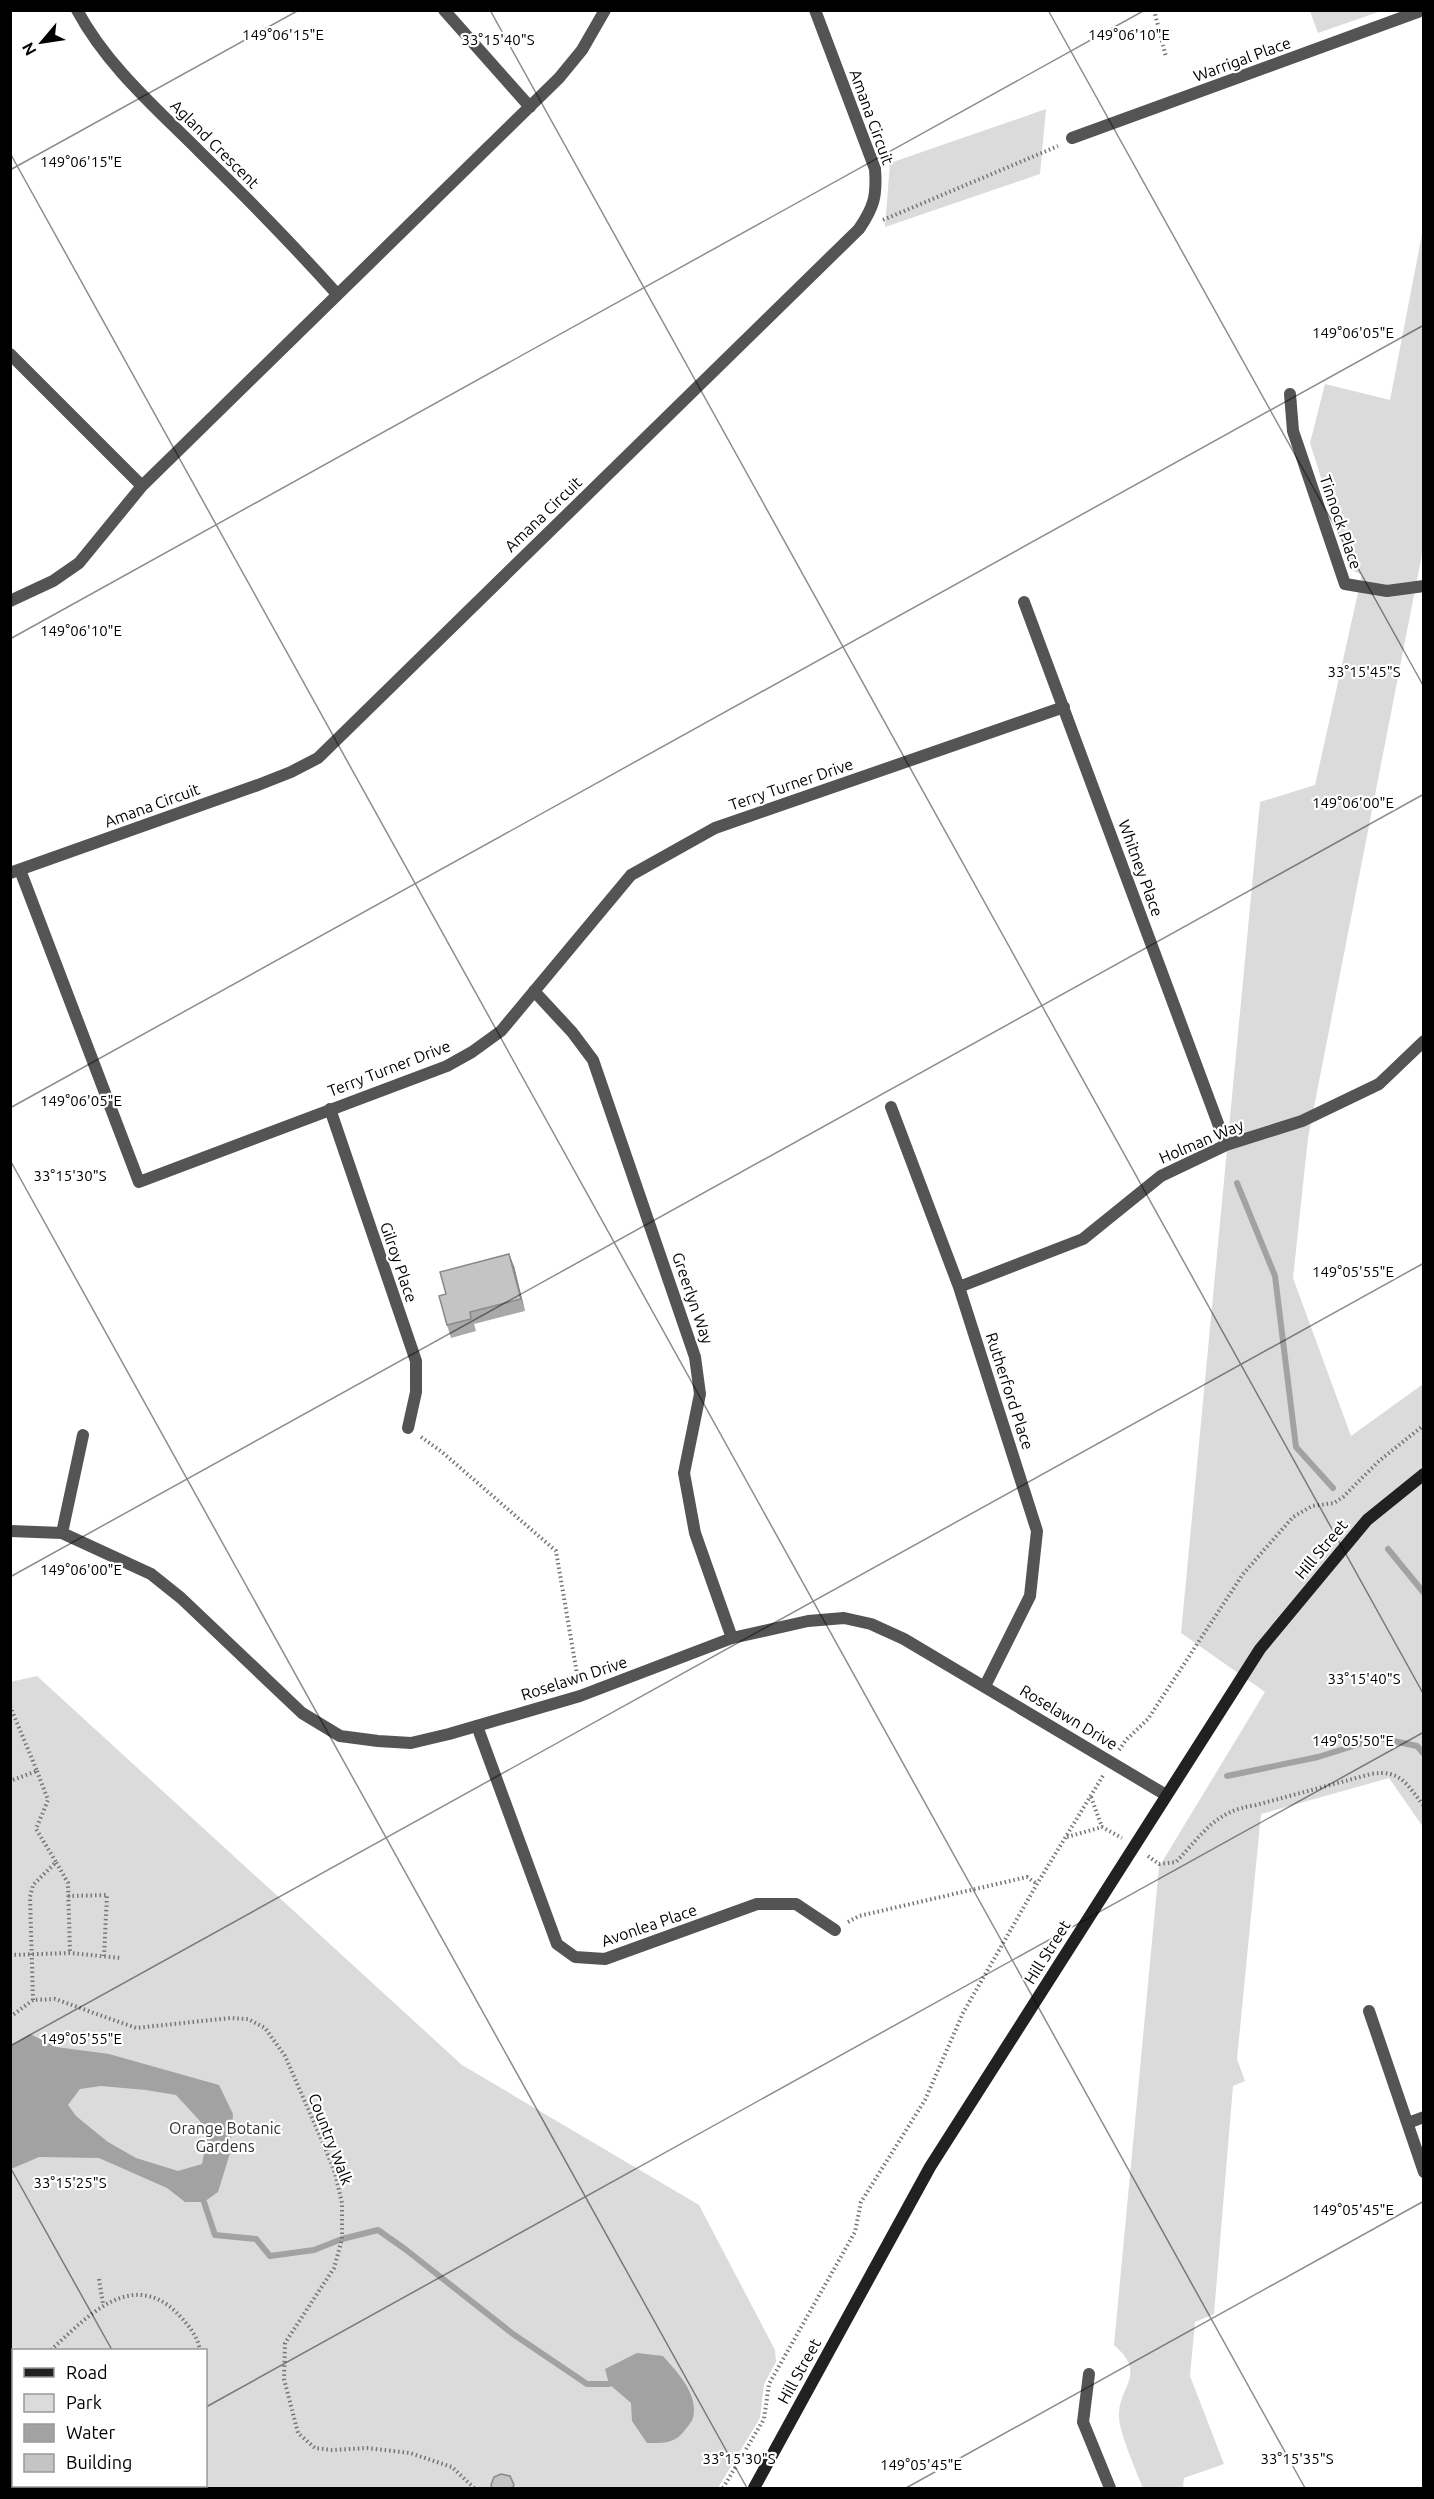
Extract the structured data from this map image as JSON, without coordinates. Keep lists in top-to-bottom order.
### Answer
{
  "streets": {
    "main road": ["Hill Street"],
    "street": [
      "Warrigal Place",
      "Amana Circuit",
      "Agland Crescent",
      "Tinnock Place",
      "Terry Turner Drive",
      "Whitney Place",
      "Holman Way",
      "Gilroy Place",
      "Greerlyn Way",
      "Rutherford Place",
      "Roselawn Drive",
      "Avonlea Place"
    ],
    "path": ["Country Walk"]
  },
  "crossings": [
    ["Amana Circuit", "Terry Turner Drive"],
    ["Terry Turner Drive", "Whitney Place"],
    ["Terry Turner Drive", "Gilroy Place"],
    ["Terry Turner Drive", "Greerlyn Way"],
    ["Whitney Place", "Holman Way"],
    ["Holman Way", "Rutherford Place"],
    ["Greerlyn Way", "Roselawn Drive"],
    ["Rutherford Place", "Roselawn Drive"],
    ["Hill Street", "Roselawn Drive"],
    ["Roselawn Drive", "Avonlea Place"]
  ],
  "parks": ["Orange Botanic Gardens"],
  "legend": [
    "Road",
    "Park",
    "Water",
    "Building"
  ],
  "north": "bottom left",
  "coordinates": [
    "149°06'15\"E",
    "149°06'10\"E",
    "33°15'40\"S",
    "149°06'05\"E",
    "33°15'45\"S",
    "149°06'00\"E",
    "33°15'30\"S",
    "149°05'55\"E",
    "149°05'50\"E",
    "33°15'25\"S",
    "149°05'45\"E",
    "33°15'35\"S"
  ]
}
